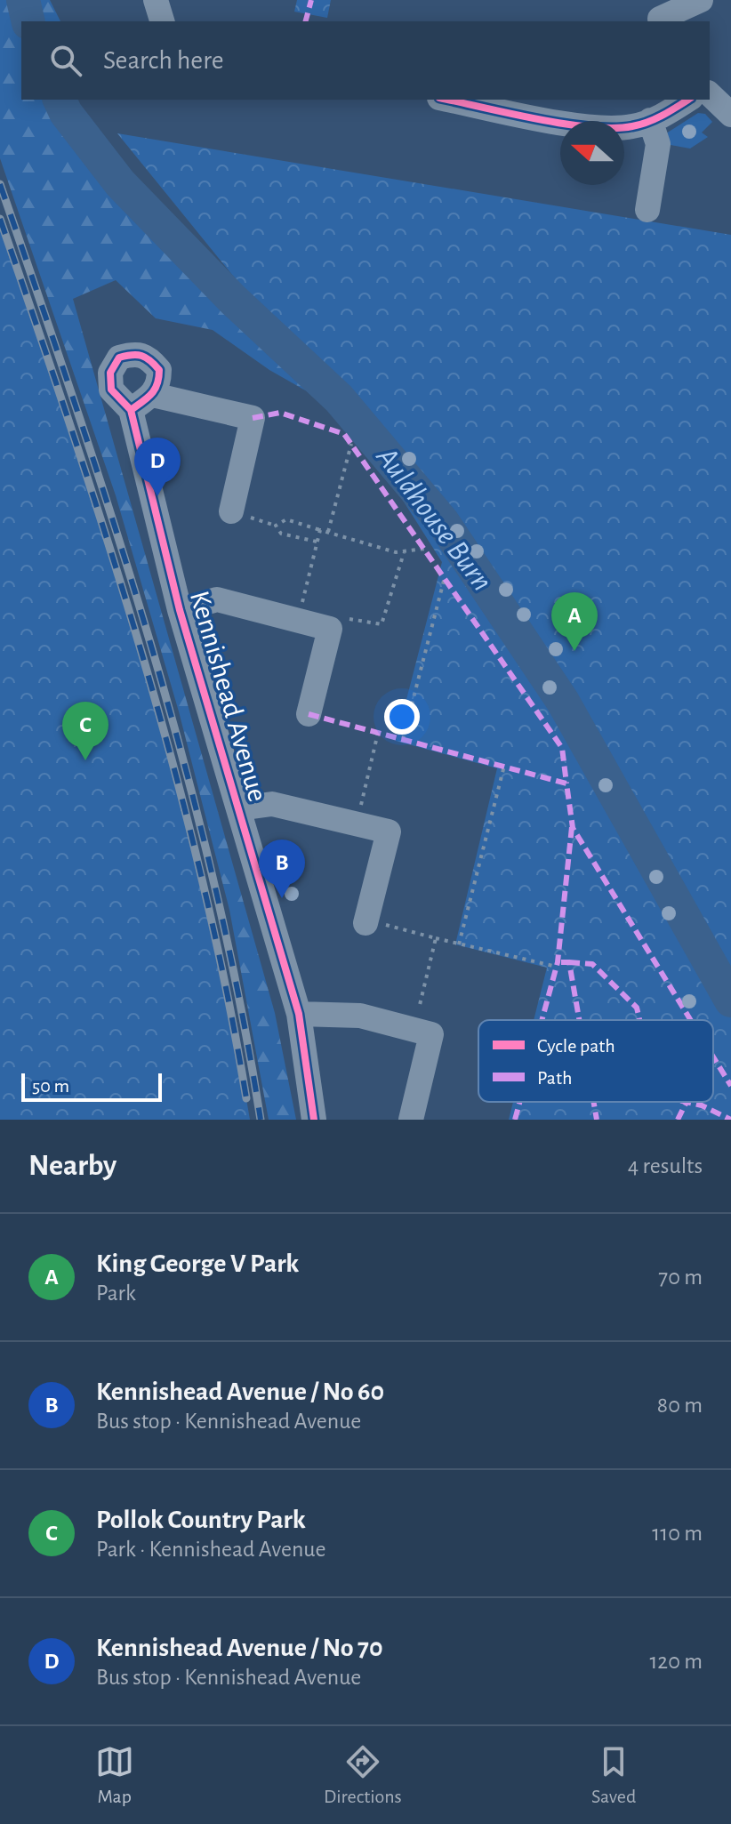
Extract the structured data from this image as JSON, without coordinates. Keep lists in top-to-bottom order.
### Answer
{
  "streets": {
    "street": ["Kennishead Avenue"]
  },
  "water": ["Auldhouse Burn"],
  "legend": ["Cycle path", "Path"],
  "scale_bar": "50 m",
  "north": "left",
  "page": {
    "search": "Search here",
    "pins": [
      "D",
      "A",
      "C",
      "B"
    ],
    "scale": "50 m",
    "heading": ["Nearby", "4 results"],
    "list": [
      {
        "mark": "A",
        "name": "King George V Park",
        "note": "Park",
        "value": "70 m"
      },
      {
        "mark": "B",
        "name": "Kennishead Avenue / No 60",
        "note": "Bus stop · Kennishead Avenue",
        "value": "80 m"
      },
      {
        "mark": "C",
        "name": "Pollok Country Park",
        "note": "Park · Kennishead Avenue",
        "value": "110 m"
      },
      {
        "mark": "D",
        "name": "Kennishead Avenue / No 70",
        "note": "Bus stop · Kennishead Avenue",
        "value": "120 m"
      }
    ],
    "nav": ["Map", "Directions", "Saved"]
  }
}
